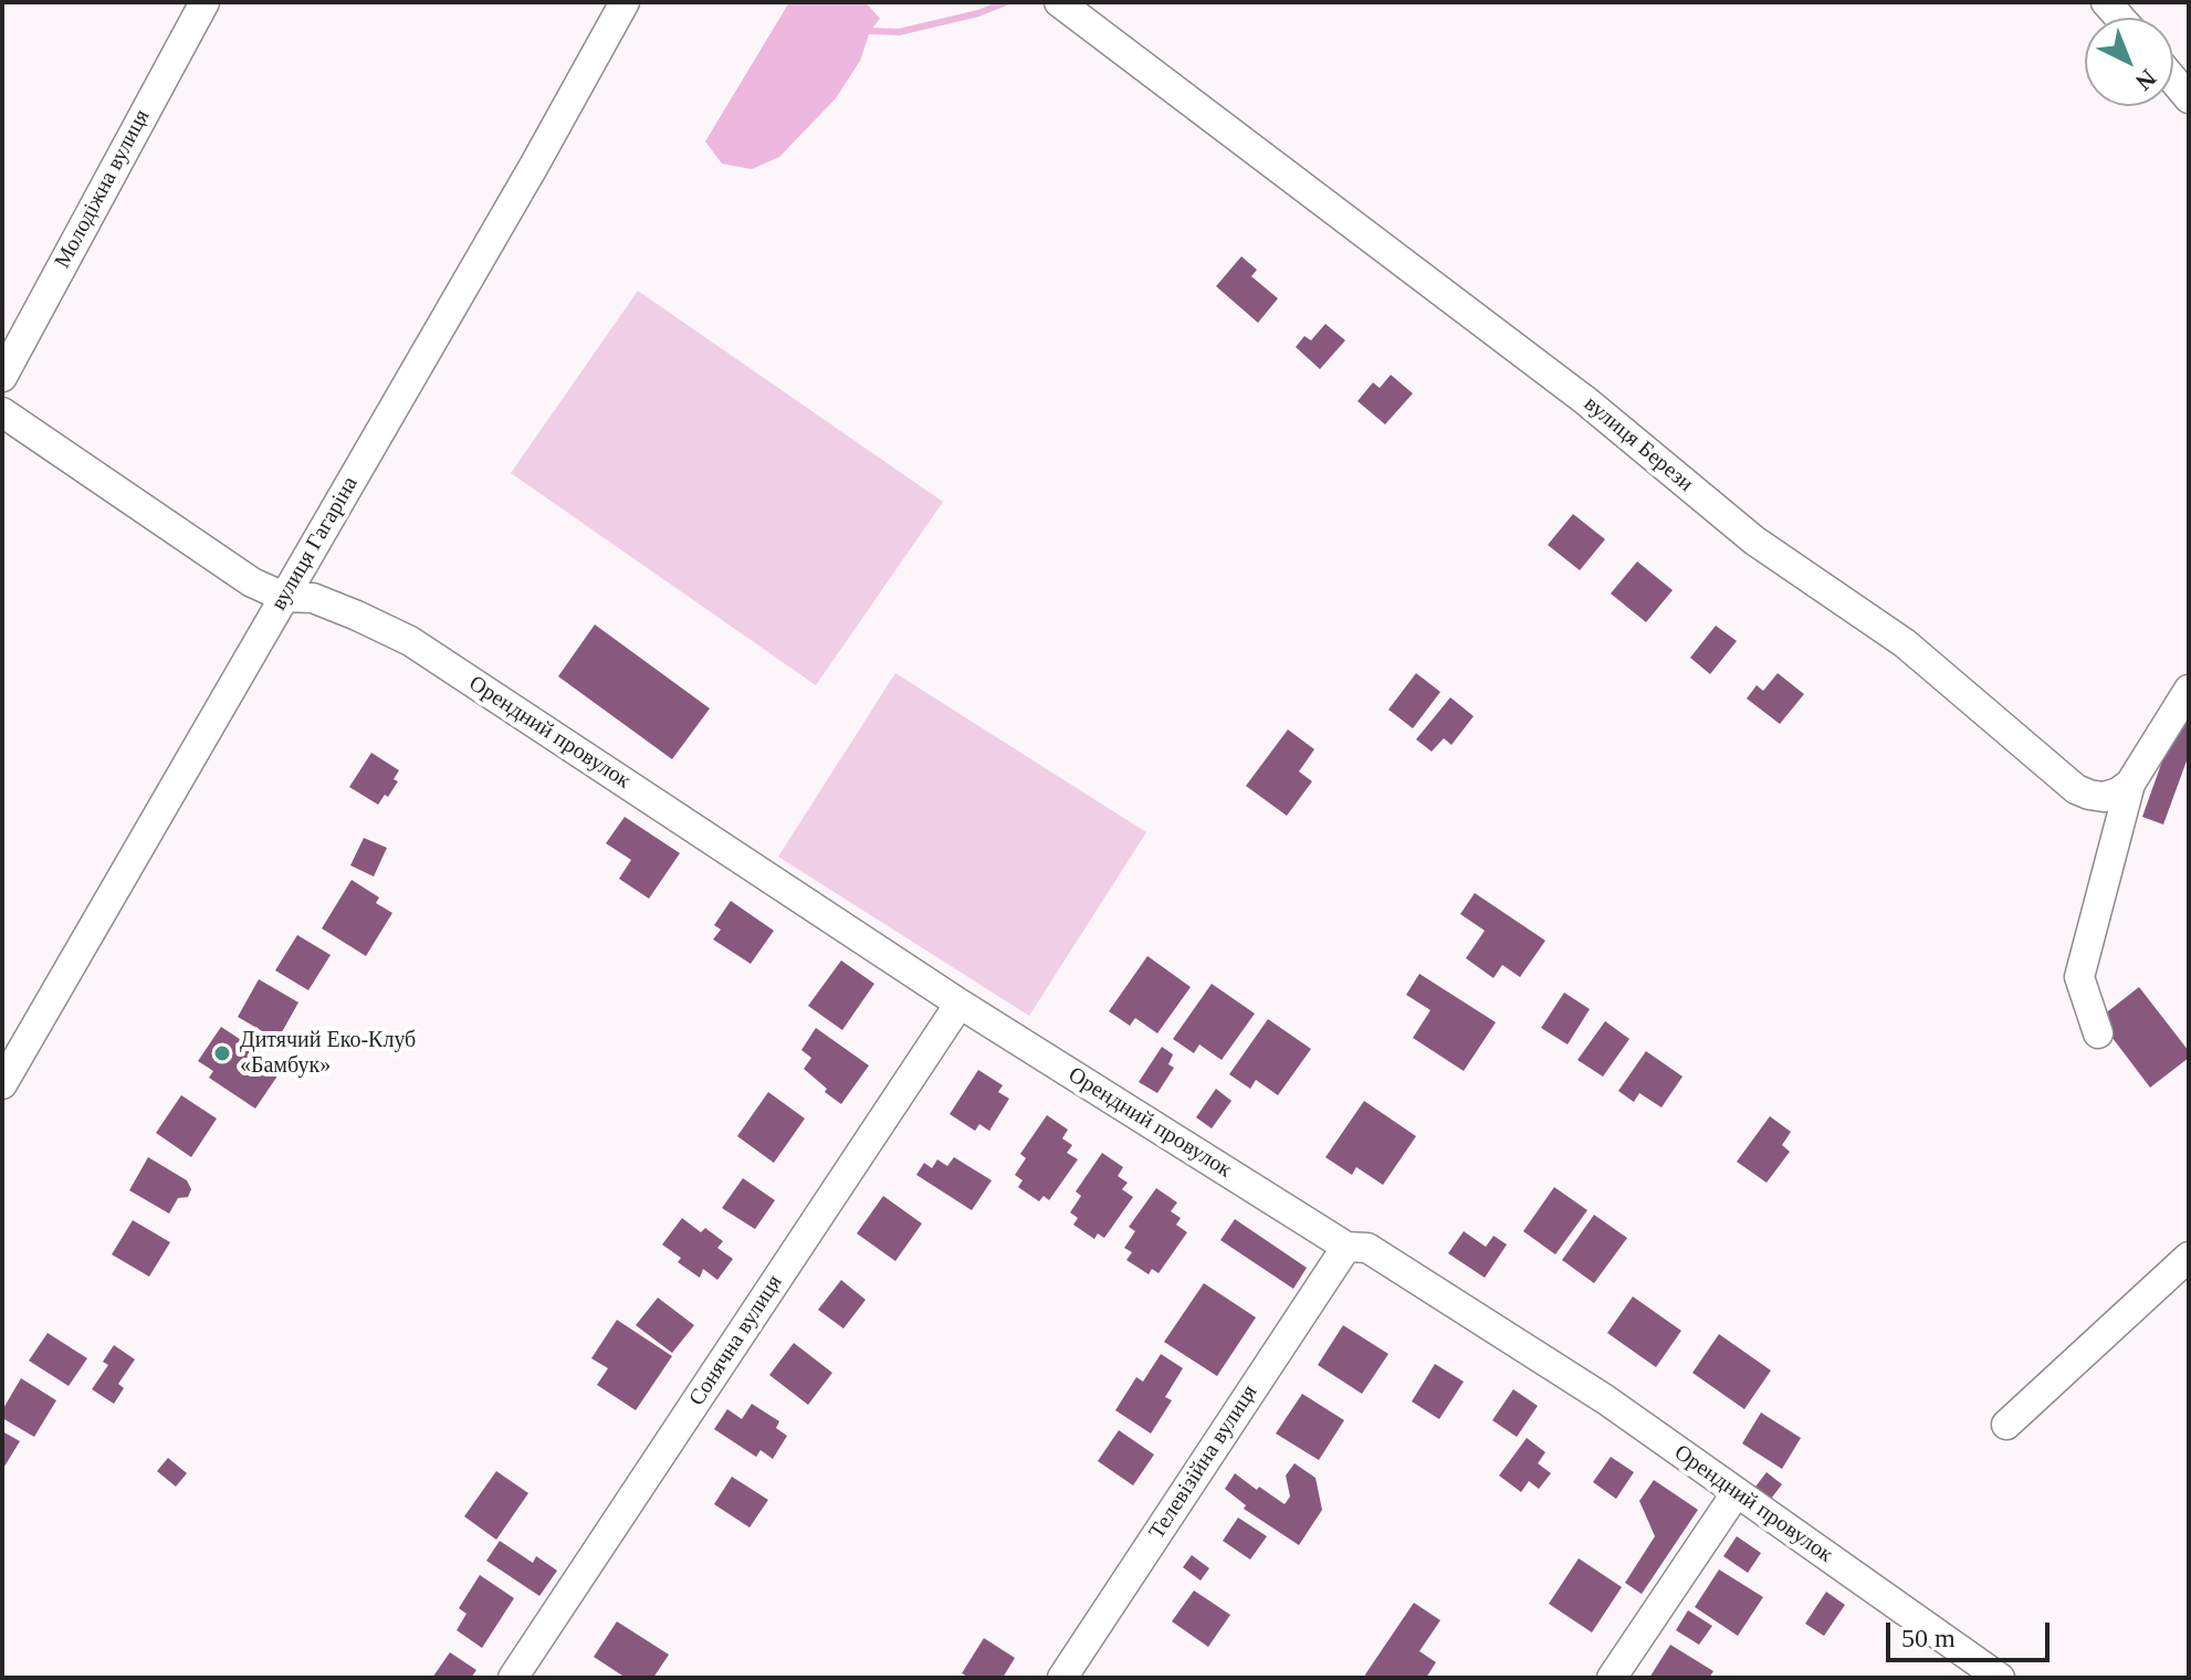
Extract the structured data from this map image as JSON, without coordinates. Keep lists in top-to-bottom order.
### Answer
{
  "streets": {
    "street": [
      "Молодіжна вулиця",
      "вулиця Берези",
      "вулиця Гагаріна",
      "Орендний провулок",
      "Сонячна вулиця",
      "Телевізійна вулиця"
    ]
  },
  "crossings": [
    ["вулиця Гагаріна", "Орендний провулок"],
    ["Орендний провулок", "Сонячна вулиця"],
    ["Орендний провулок", "Телевізійна вулиця"]
  ],
  "places": ["Дитячий Еко-Клуб «Бамбук»"],
  "scale_bar": "50 m",
  "north": "bottom right"
}
